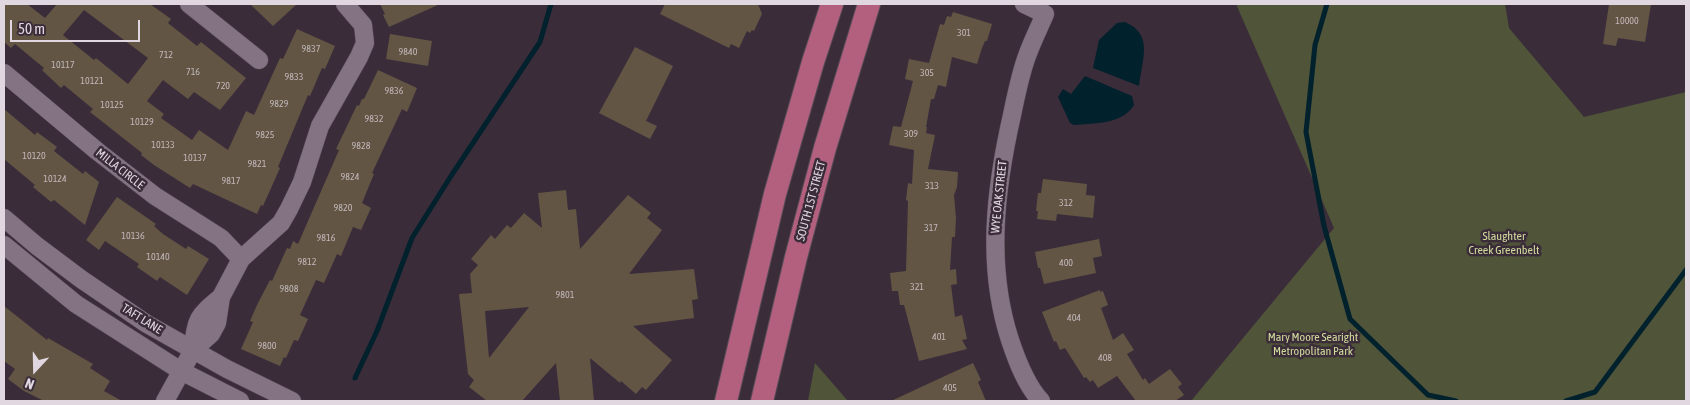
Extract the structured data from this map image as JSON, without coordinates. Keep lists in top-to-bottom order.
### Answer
{
  "streets": {
    "main road": ["SOUTH 1ST STREET"],
    "street": ["MILLA CIRCLE", "WYE OAK STREET", "TAFT LANE"]
  },
  "parks": ["Slaughter Creek Greenbelt", "Mary Moore Searight Metropolitan Park"],
  "house_numbers": [
    "10000",
    "301",
    "9837",
    "9840",
    "712",
    "10117",
    "716",
    "305",
    "9833",
    "10121",
    "720",
    "9836",
    "9829",
    "10125",
    "9832",
    "10129",
    "309",
    "9825",
    "10133",
    "9828",
    "10120",
    "10137",
    "9821",
    "9824",
    "10124",
    "9817",
    "313",
    "312",
    "9820",
    "317",
    "10136",
    "9816",
    "10140",
    "9812",
    "400",
    "321",
    "9808",
    "9801",
    "404",
    "401",
    "9800",
    "408",
    "405"
  ],
  "scale_bar": "50 m",
  "north": "bottom"
}
